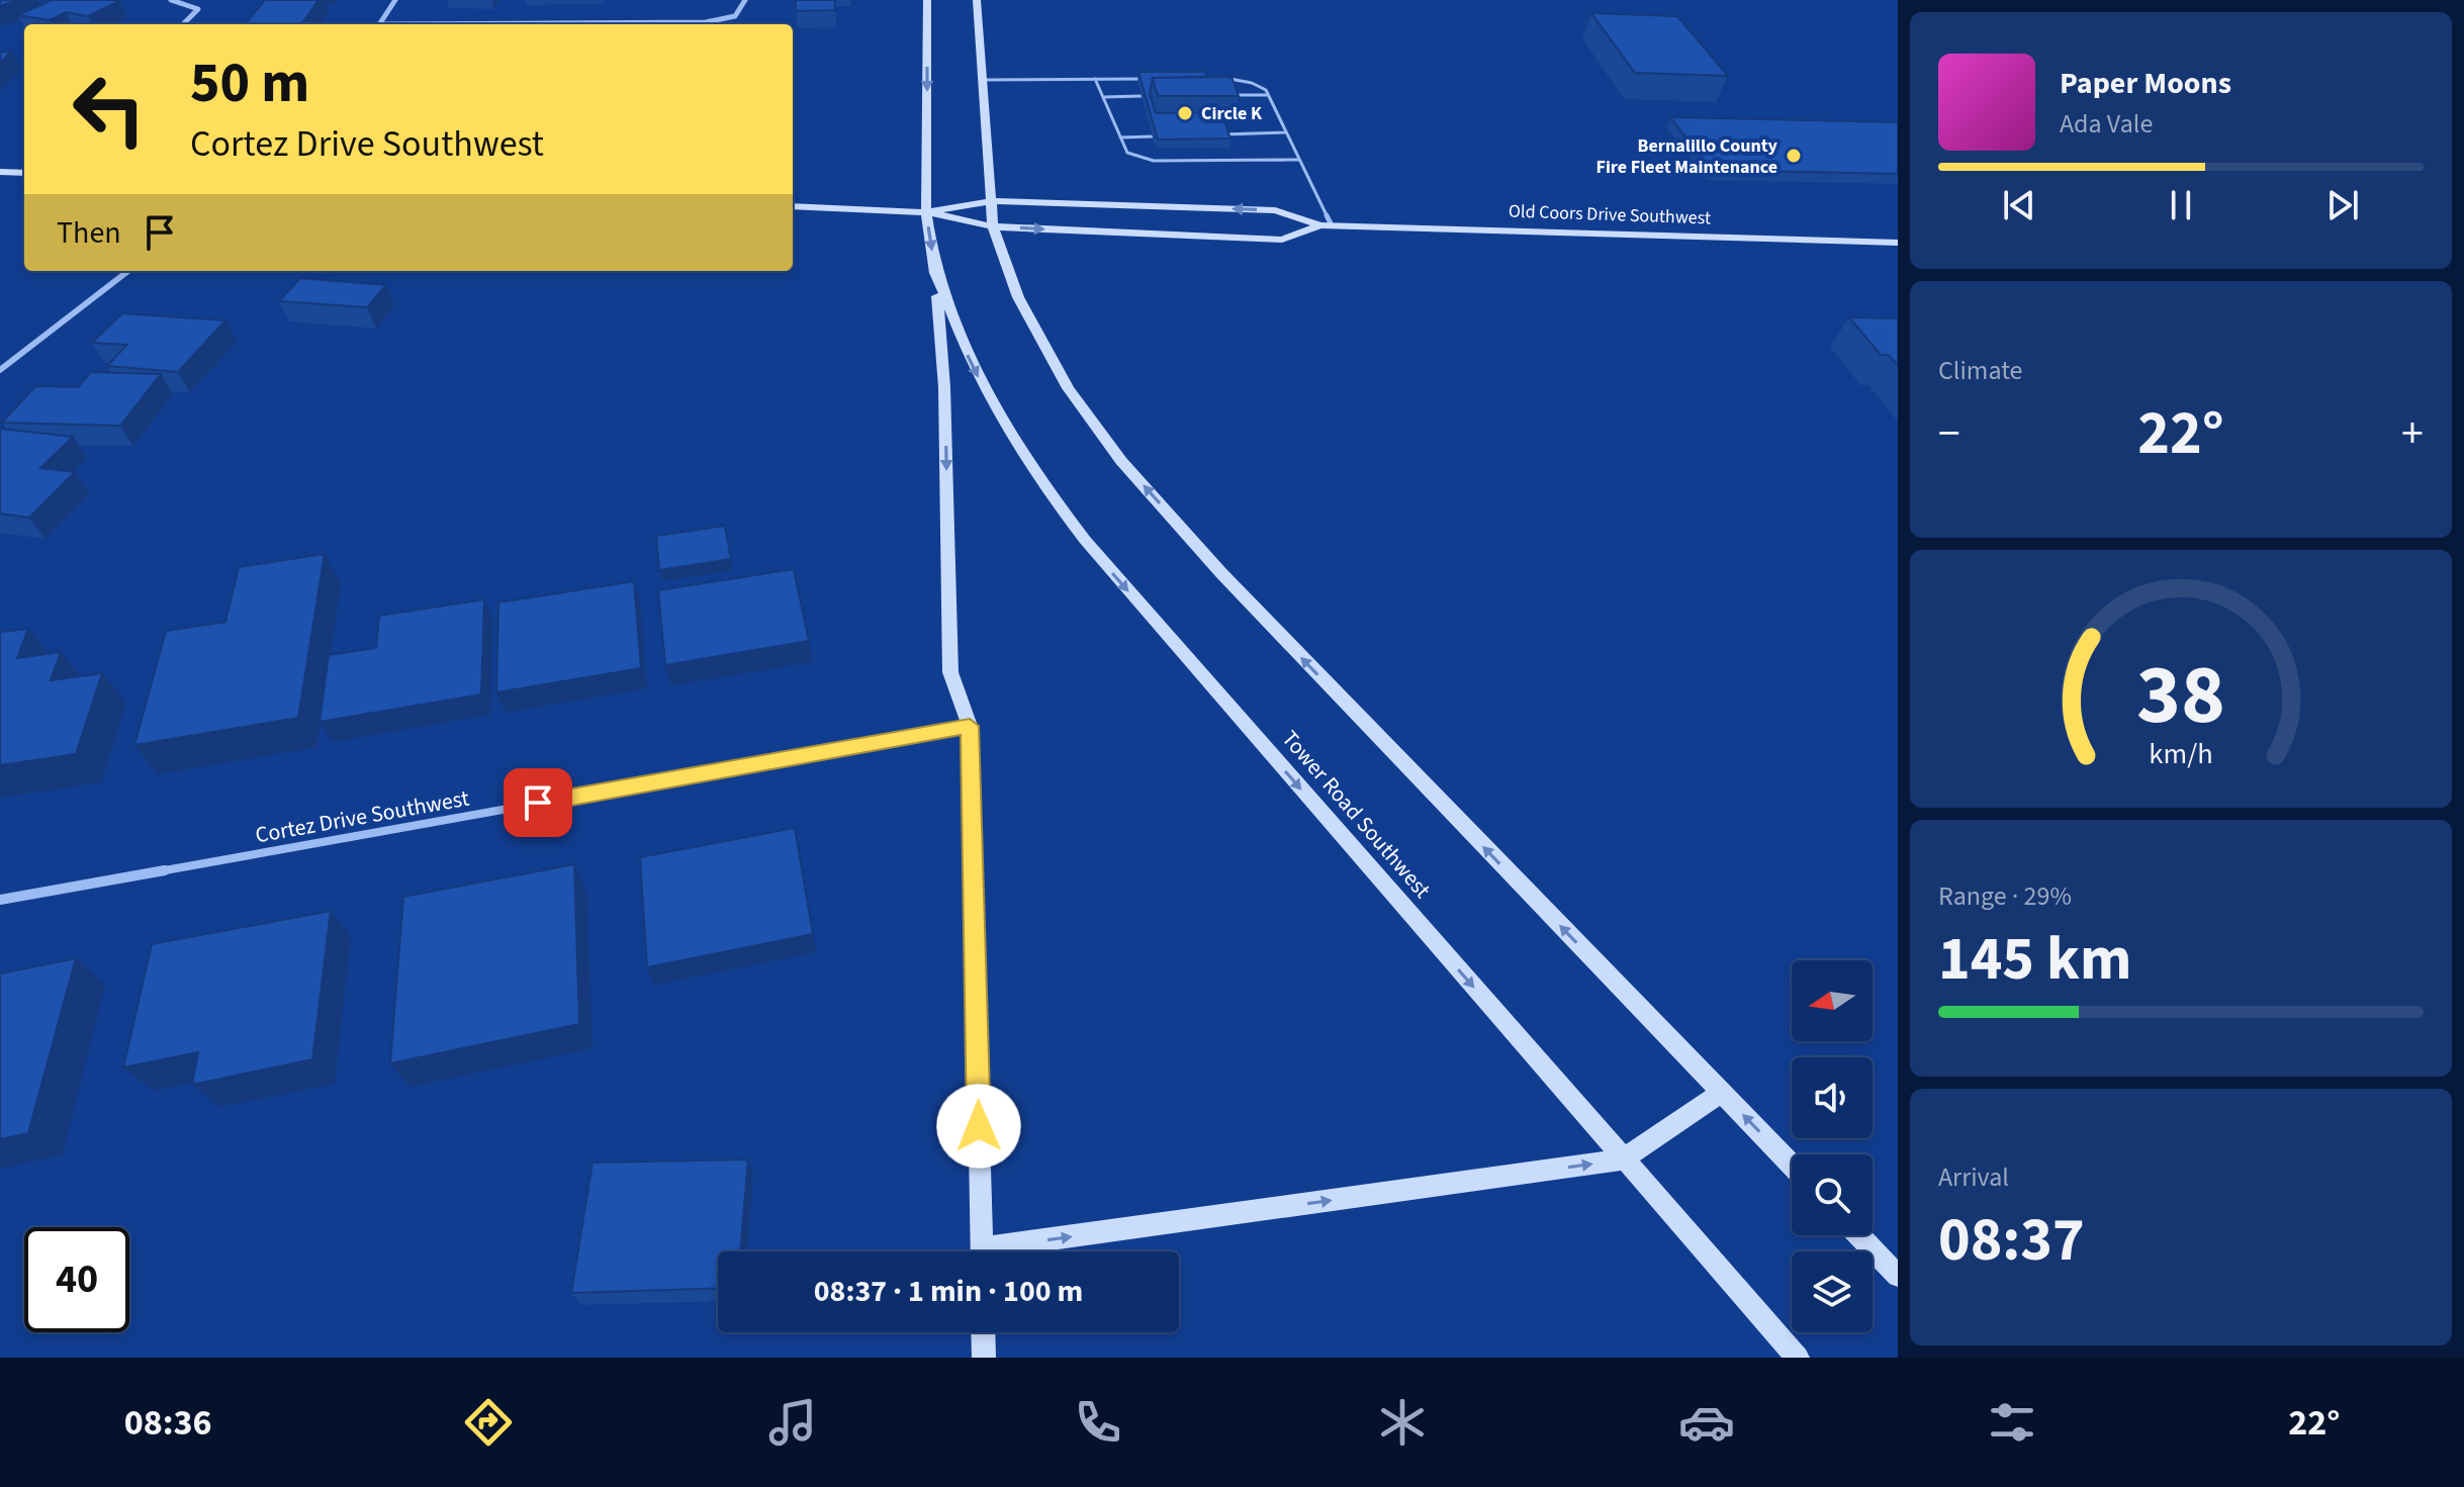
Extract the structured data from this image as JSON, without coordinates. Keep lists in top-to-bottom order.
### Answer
{
  "streets": {
    "main road": ["Old Coors Drive Southwest", "Tower Road Southwest"],
    "street": ["Cortez Drive Southwest"]
  },
  "places": ["Circle K", "Bernalillo County Fire Fleet Maintenance"],
  "north": "left",
  "page": {
    "turn": ["50 m", "Cortez Drive Southwest"],
    "song": ["Paper Moons", "Ada Vale"],
    "then": "Then",
    "tile": [
      "Climate",
      ["Range · 29%", "145 km"],
      ["Arrival", "08:37"]
    ],
    "heat": ["−", "22°", "+"],
    "limit": "40",
    "trip": "08:37 · 1 min · 100 m",
    "tabs": ["08:36", "22°"],
    "gauge": ["38", "km/h"]
  }
}
